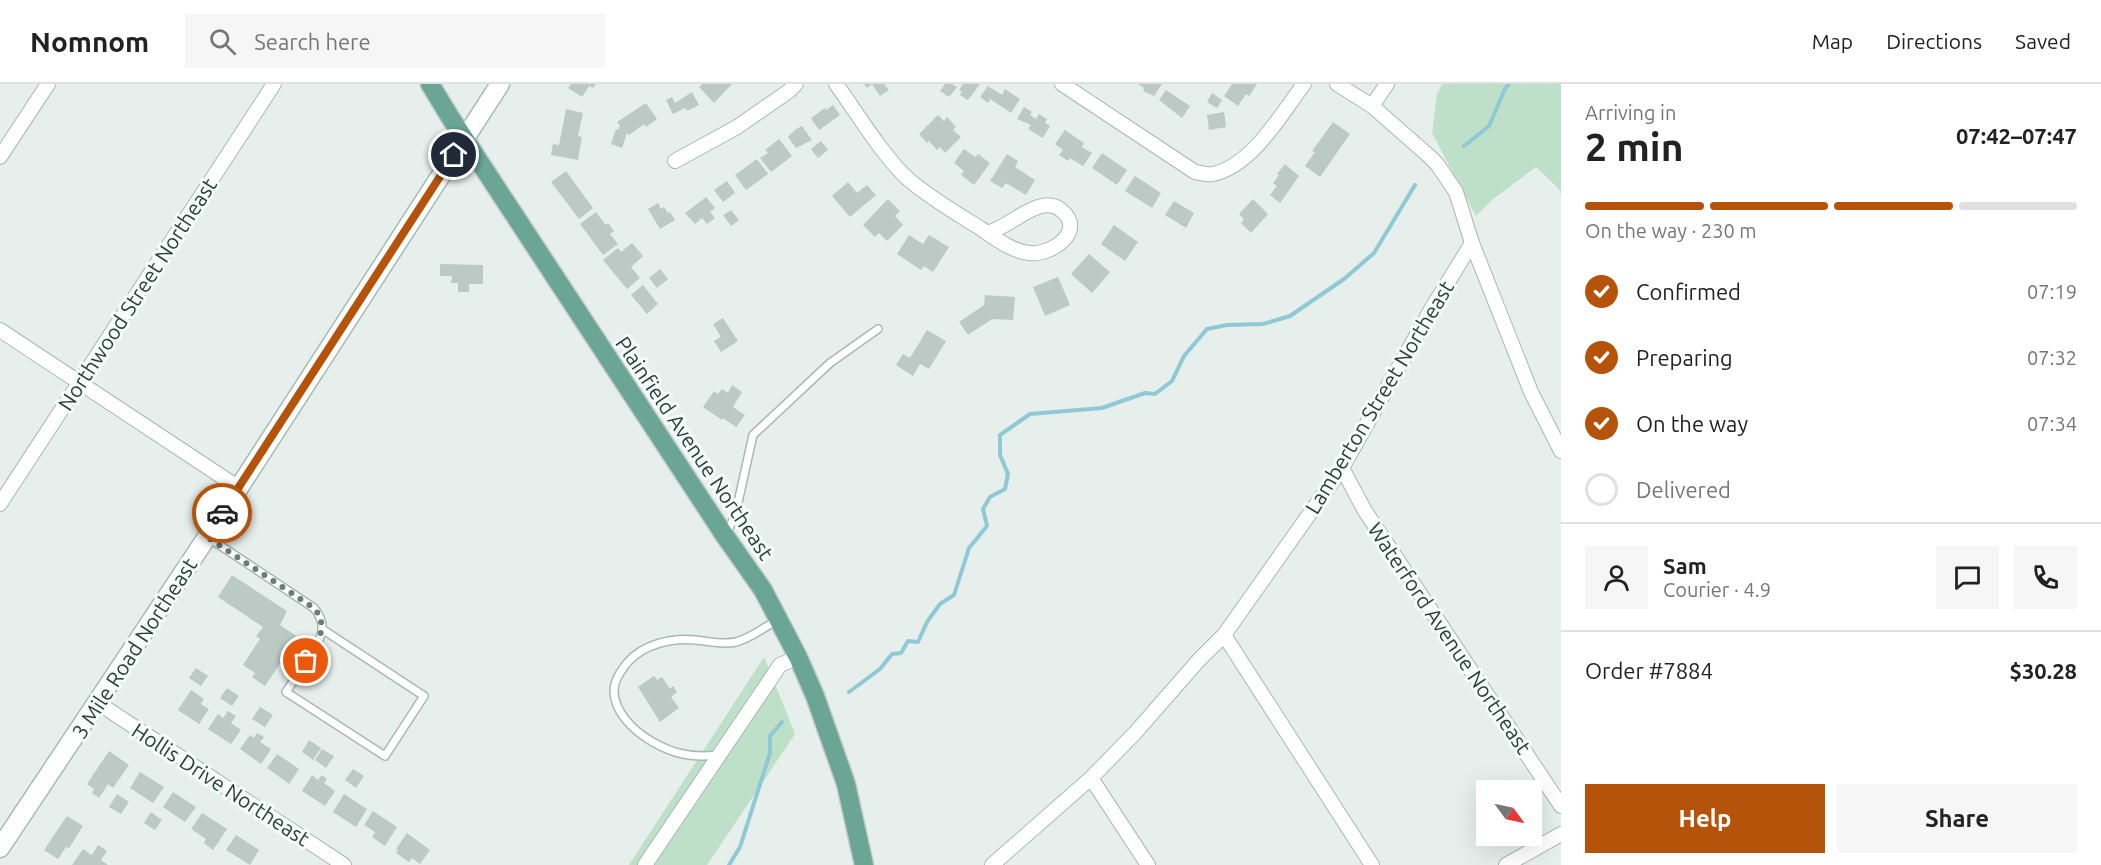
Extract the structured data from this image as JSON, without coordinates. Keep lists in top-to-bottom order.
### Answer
{
  "streets": {
    "main road": ["Plainfield Avenue Northeast", "3 Mile Road Northeast"],
    "street": [
      "Northwood Street Northeast",
      "Lamberton Street Northeast",
      "Waterford Avenue Northeast",
      "Hollis Drive Northeast"
    ]
  },
  "crossings": [
    ["Lamberton Street Northeast", "Waterford Avenue Northeast"],
    ["Plainfield Avenue Northeast", "3 Mile Road Northeast"],
    ["3 Mile Road Northeast", "Hollis Drive Northeast"]
  ],
  "north": "bottom right",
  "page": {
    "header": "Nomnom",
    "search": "Search here",
    "nav": ["Map", "Directions", "Saved"],
    "heading": ["2 min", "Arriving in", "07:42–07:47"],
    "panel": [
      "Sam",
      "Courier · 4.9",
      "Order #7884",
      "$30.28"
    ],
    "bar": "On the way · 230 m",
    "list": [
      ["Confirmed", "07:19"],
      ["Preparing", "07:32"],
      ["On the way", "07:34"],
      "Delivered"
    ],
    "buttons": ["Help", "Share"]
  }
}
